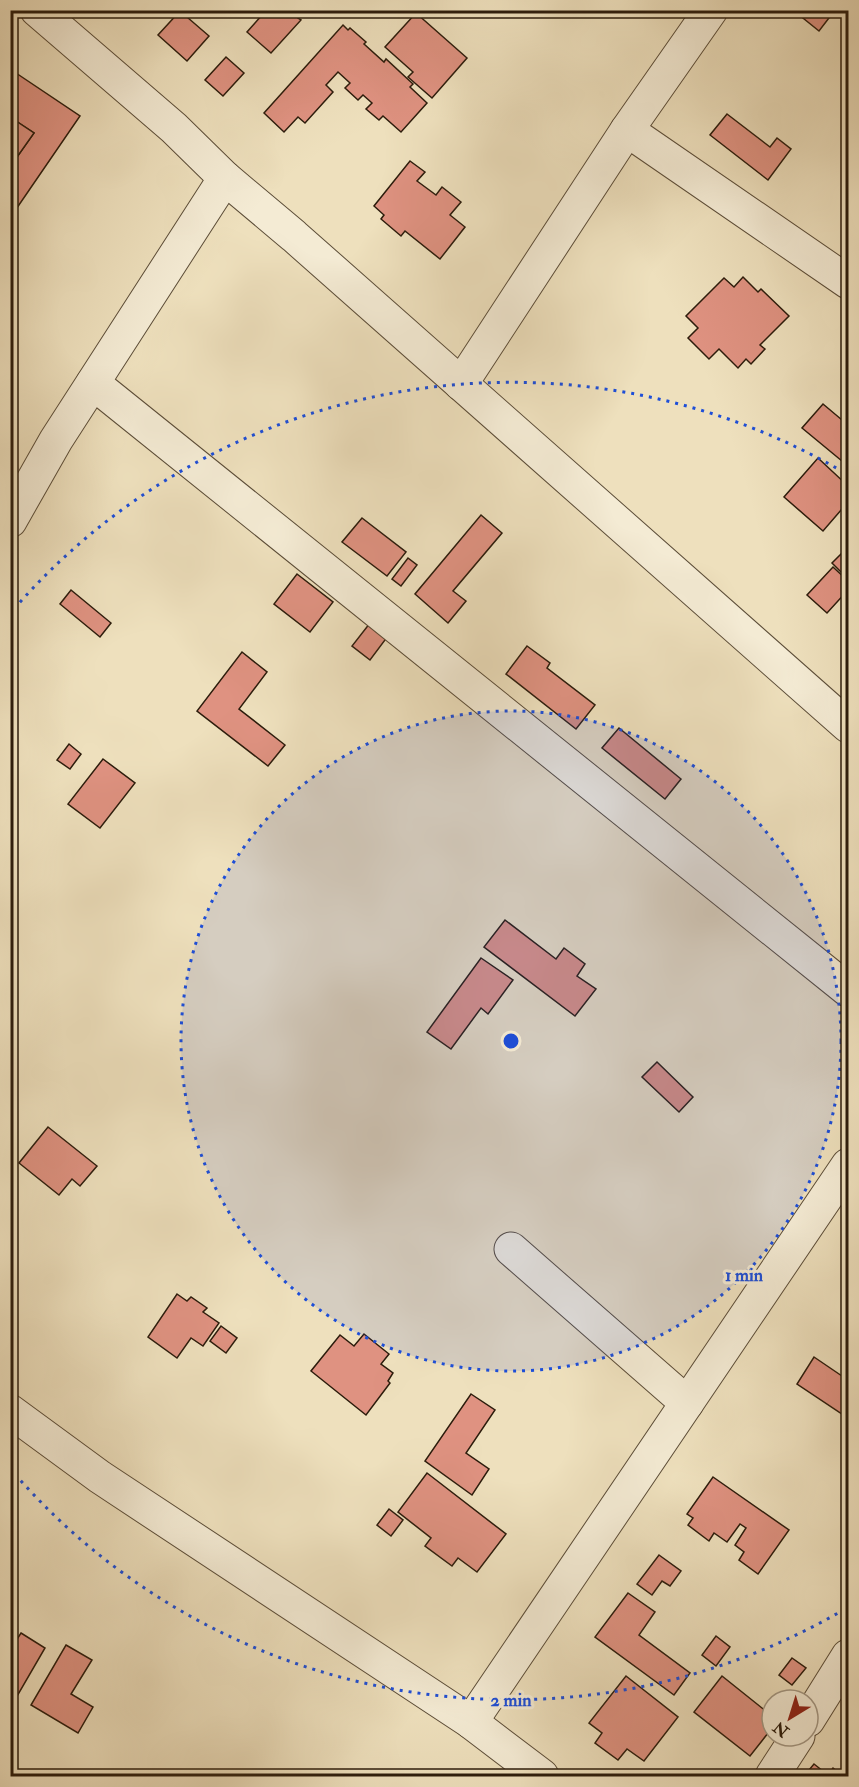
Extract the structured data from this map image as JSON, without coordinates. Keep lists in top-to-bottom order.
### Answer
{
  "north": "bottom left",
  "rings": ["1 min", "2 min"]
}
